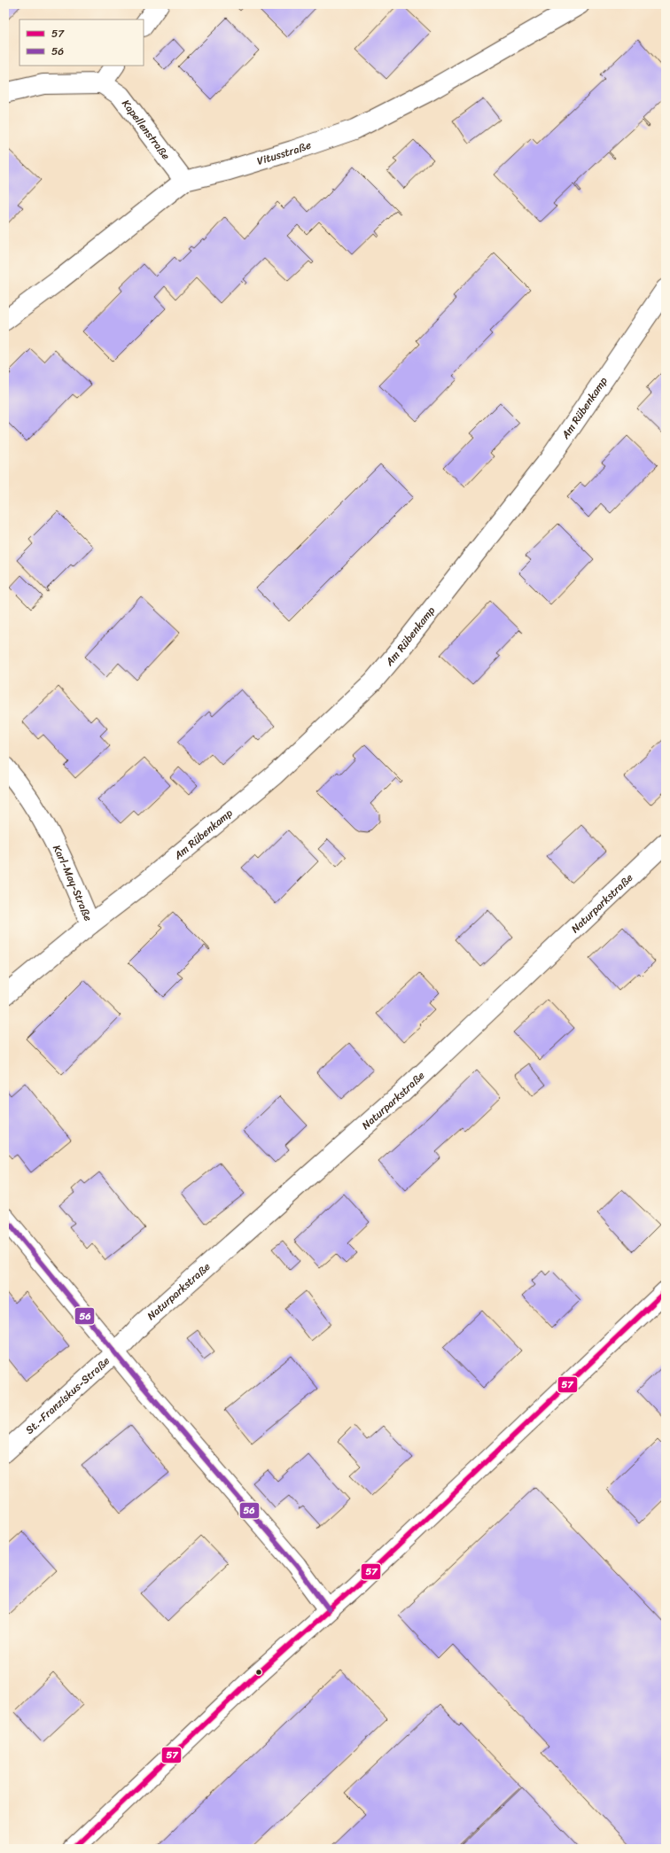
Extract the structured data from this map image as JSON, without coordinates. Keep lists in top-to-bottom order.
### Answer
{
  "streets": {
    "street": [
      "Kapellenstraße",
      "Vitusstraße",
      "Am Rübenkamp",
      "Karl-May-Straße",
      "Naturparkstraße",
      "St.-Franziskus-Straße"
    ]
  },
  "crossings": [
    ["Kapellenstraße", "Vitusstraße"],
    ["Am Rübenkamp", "Karl-May-Straße"],
    ["Naturparkstraße", "St.-Franziskus-Straße"]
  ],
  "lines": ["transit line 56", "transit line 57"],
  "legend": ["57", "56"]
}
